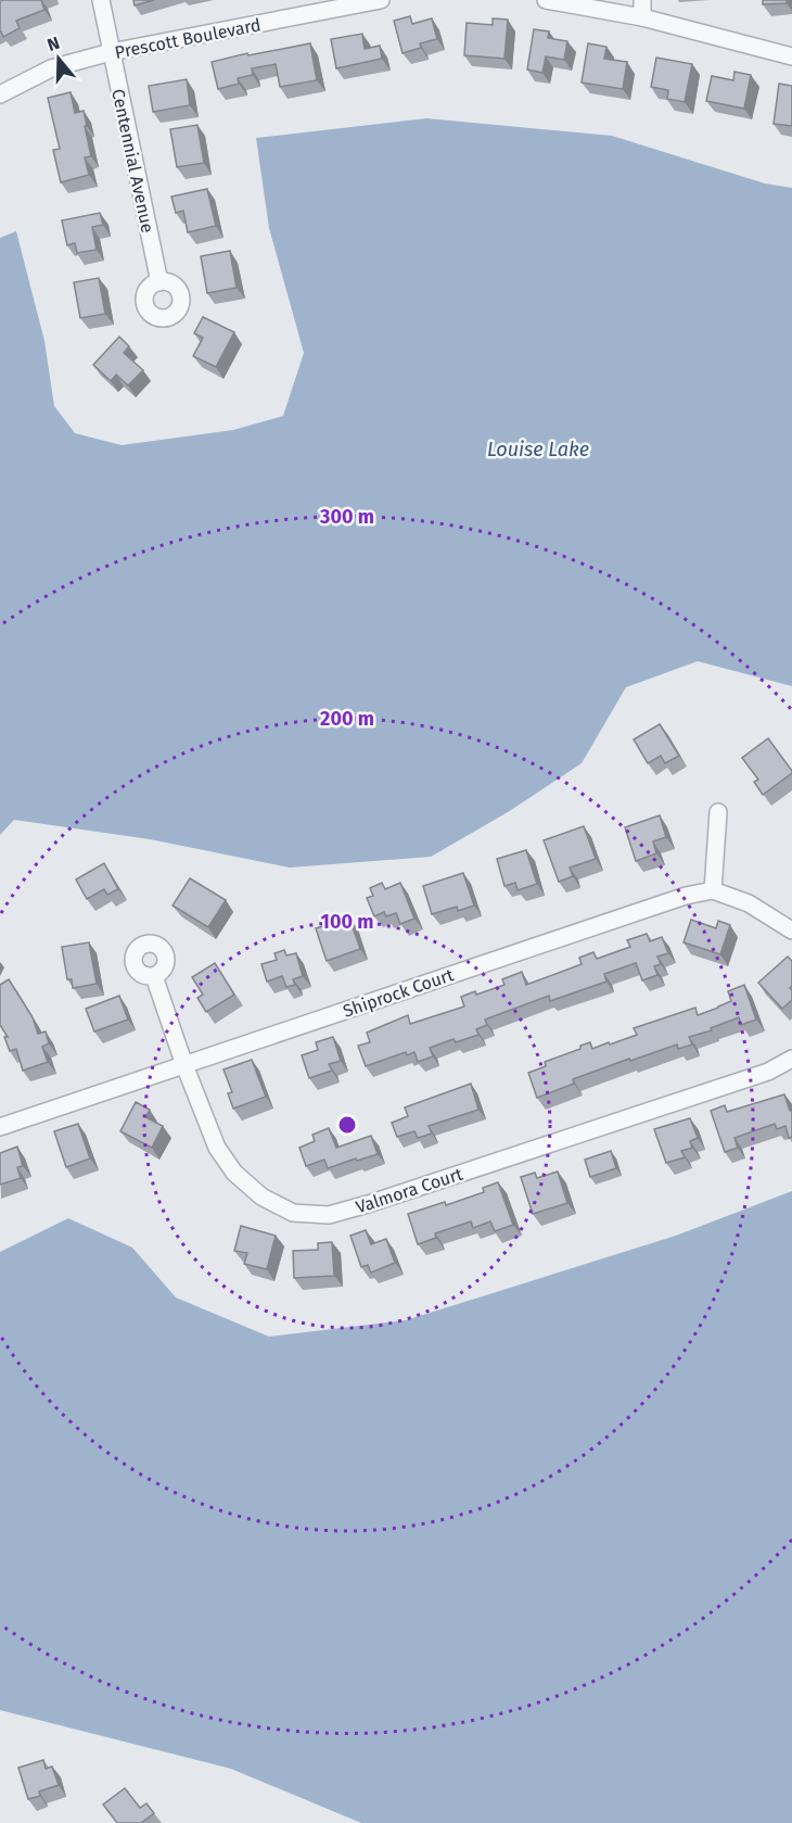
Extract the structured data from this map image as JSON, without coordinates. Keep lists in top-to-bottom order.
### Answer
{
  "streets": {
    "street": [
      "Prescott Boulevard",
      "Centennial Avenue",
      "Shiprock Court",
      "Valmora Court"
    ]
  },
  "crossings": [
    ["Prescott Boulevard", "Centennial Avenue"],
    ["Shiprock Court", "Valmora Court"]
  ],
  "water": ["Louise Lake"],
  "north": "top",
  "rings": ["300 m", "200 m", "100 m"]
}
